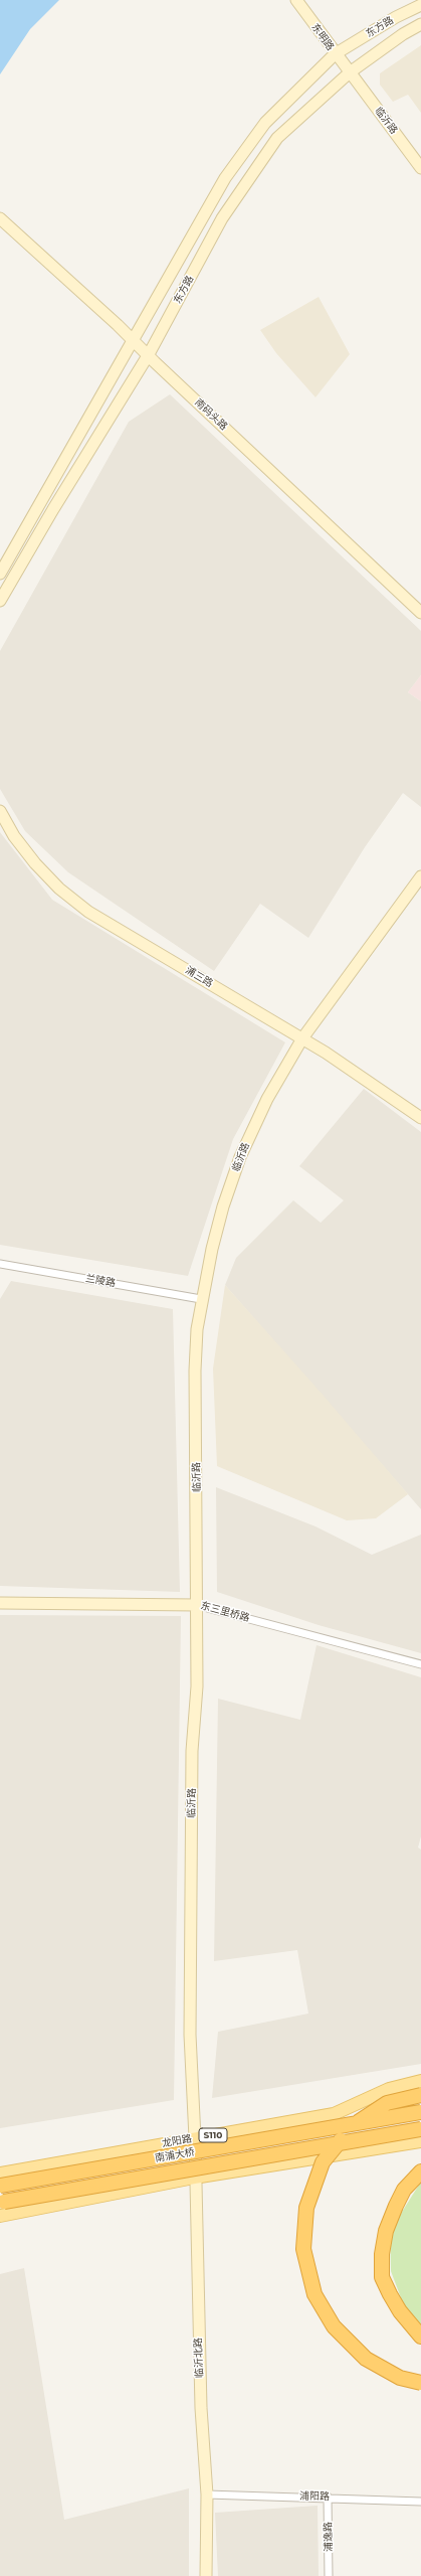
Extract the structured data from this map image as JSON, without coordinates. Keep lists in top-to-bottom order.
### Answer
{
  "streets": {
    "highway": ["南浦大桥"],
    "main road": ["S110", "龙阳路"],
    "street": [
      "东方路",
      "东明路",
      "临沂路",
      "南码头路",
      "浦三路",
      "兰陵路",
      "东三里桥路",
      "临沂北路",
      "浦阳路",
      "浦逸路"
    ]
  },
  "crossings": [
    ["东方路", "东明路"],
    ["东方路", "临沂路"],
    ["东方路", "南码头路"],
    ["东明路", "临沂路"],
    ["临沂路", "浦三路"],
    ["临沂路", "兰陵路"],
    ["临沂路", "东三里桥路"],
    ["临沂路", "龙阳路"],
    ["临沂路", "临沂北路"],
    ["龙阳路", "临沂北路"],
    ["临沂北路", "浦阳路"],
    ["浦阳路", "浦逸路"]
  ]
}
